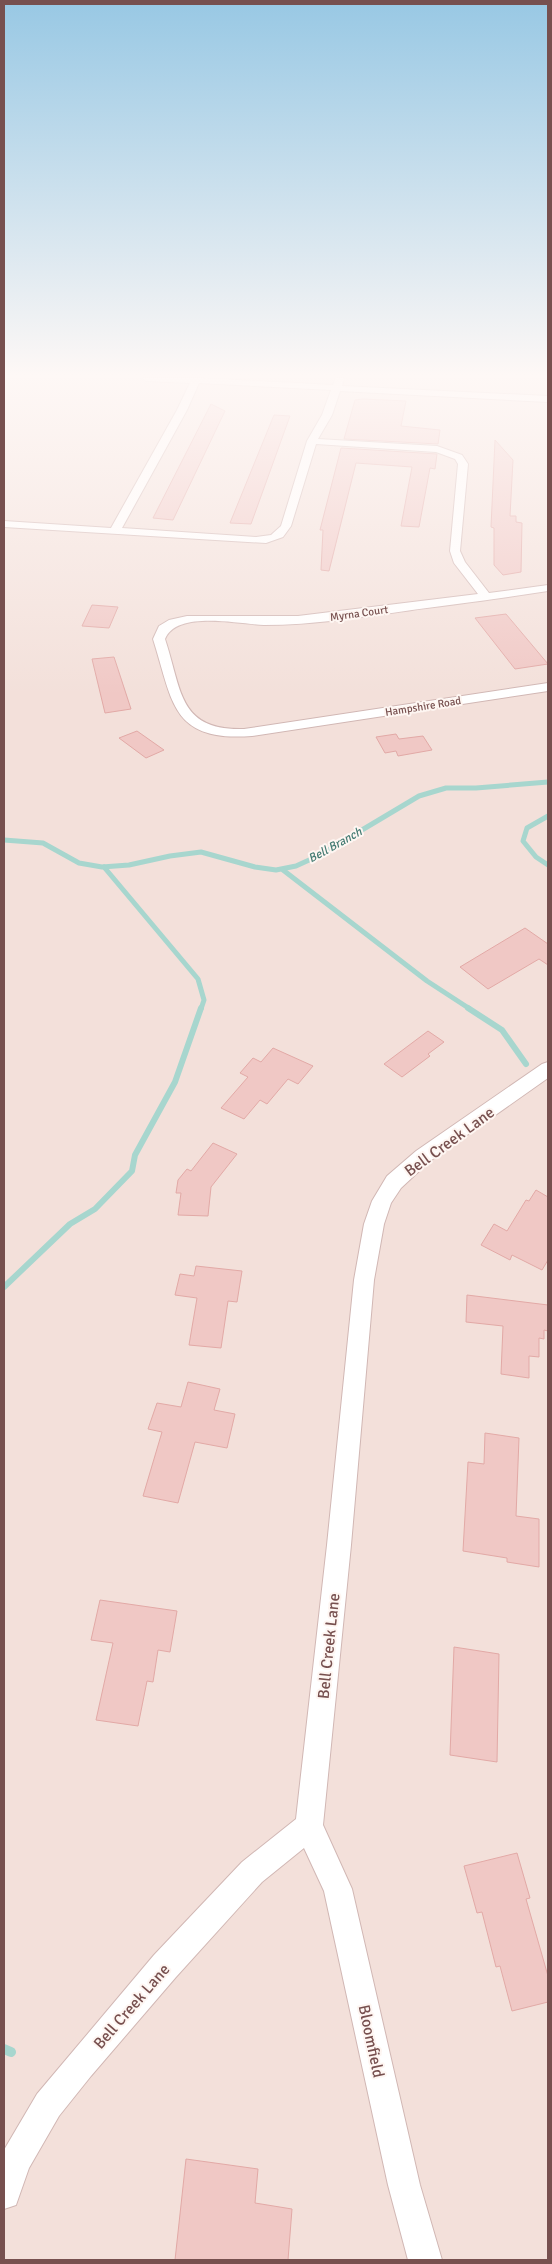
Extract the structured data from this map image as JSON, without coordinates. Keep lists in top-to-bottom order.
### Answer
{
  "streets": {
    "street": [
      "Myrna Court",
      "Hampshire Road",
      "Bell Creek Lane",
      "Bloomfield"
    ]
  },
  "crossings": [
    ["Bell Creek Lane", "Bloomfield"]
  ],
  "water": ["Bell Branch"]
}
